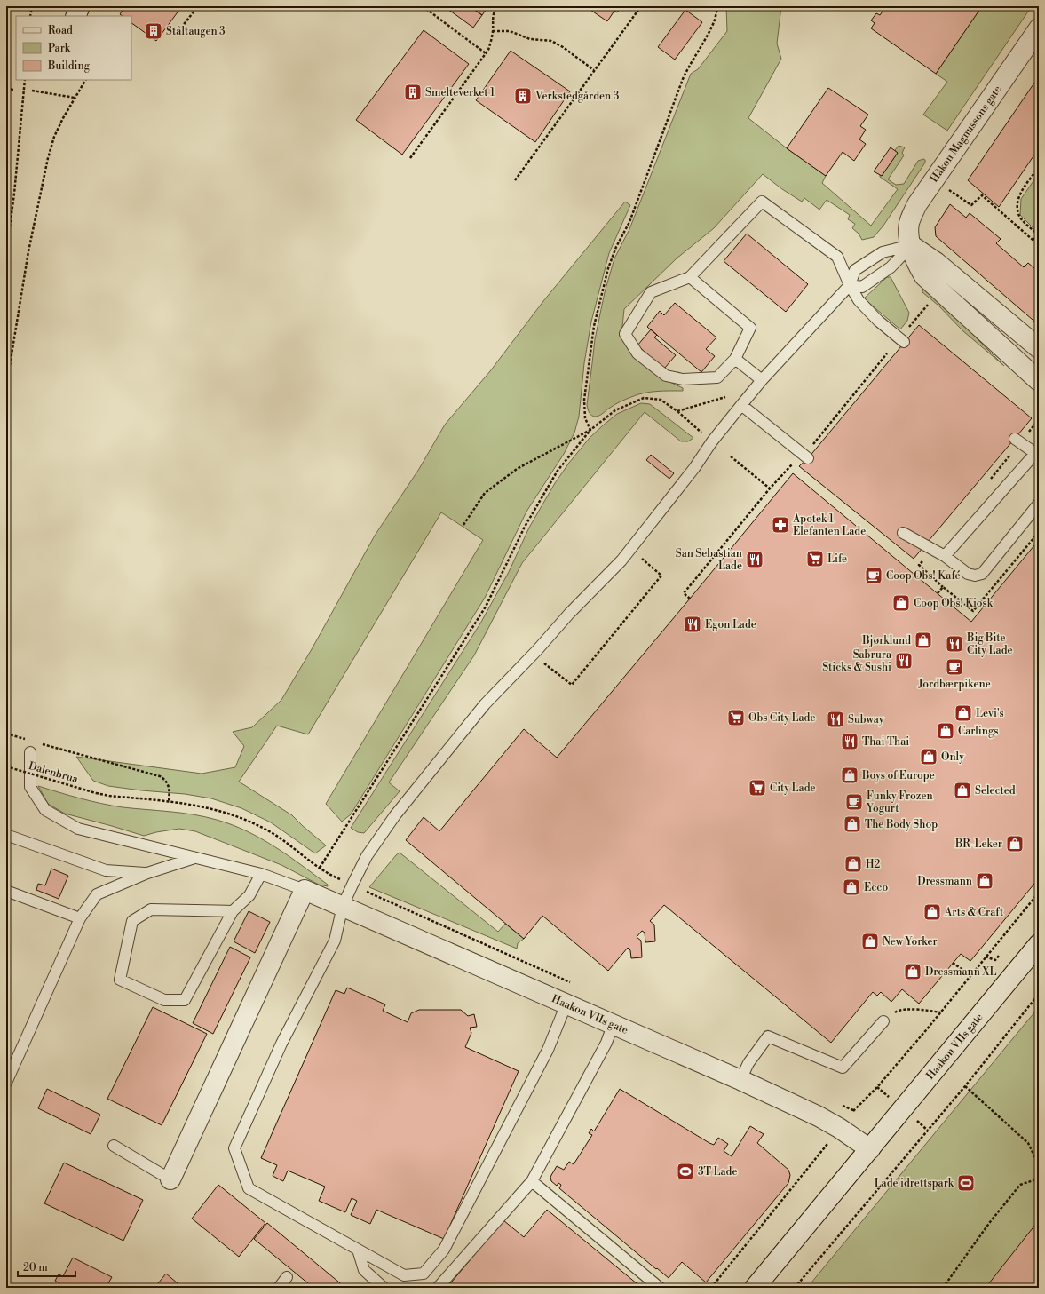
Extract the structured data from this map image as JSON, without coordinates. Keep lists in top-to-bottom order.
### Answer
{
  "streets": {
    "street": ["Håkon Magnussons gate", "Haakon VIIs gate"],
    "path": ["Dalenbrua"]
  },
  "places": {
    "building": ["Ståltaugen 3", "Smelteverket 1", "Verkstedgården 3"],
    "pharmacy": ["Apotek 1 Elefanten Lade"],
    "supermarket": ["Life", "Obs City Lade", "City Lade"],
    "restaurant": [
      "San Sebastian Lade",
      "Egon Lade",
      "Big Bite City Lade",
      "Sabrura Sticks & Sushi",
      "Subway",
      "Thai Thai"
    ],
    "cafe": ["Coop Obs! Kafé", "Jordbærpikene", "Funky Frozen Yogurt"],
    "shop": [
      "Coop Obs! Kiosk",
      "Bjørklund",
      "Levi's",
      "Carlings",
      "Only",
      "Boys of Europe",
      "Selected",
      "The Body Shop",
      "BR-Leker",
      "H2",
      "Dressmann",
      "Ecco",
      "Arts & Craft",
      "New Yorker",
      "Dressmann XL"
    ],
    "sports": ["3T Lade", "Lade idrettspark"]
  },
  "legend": ["Road", "Park", "Building"],
  "scale_bar": "20 m"
}
